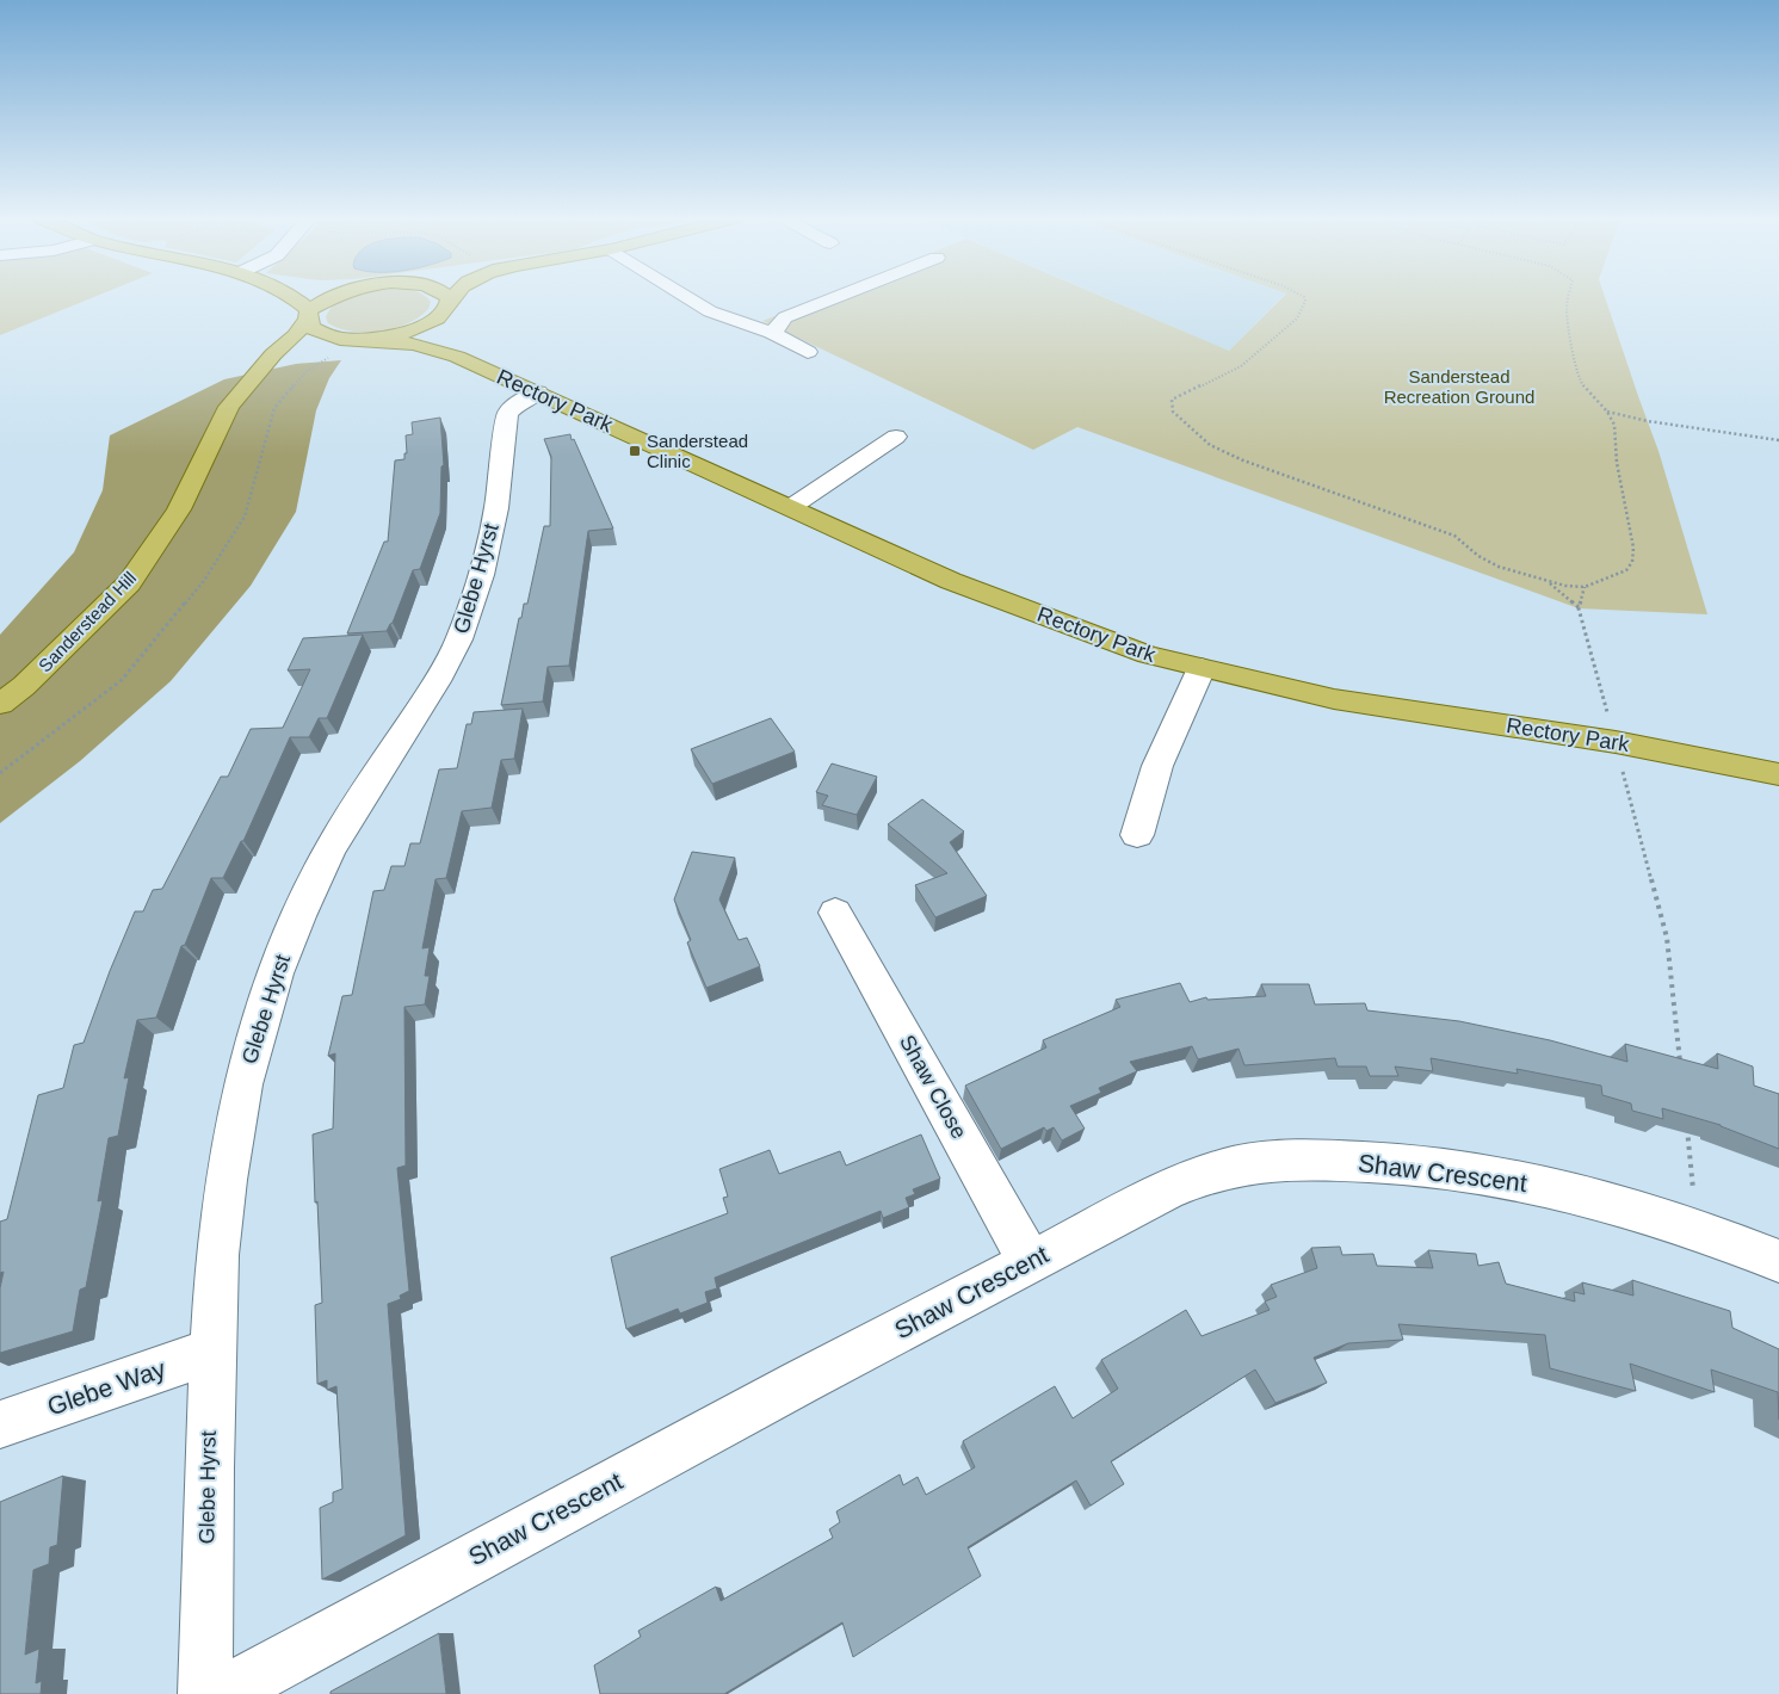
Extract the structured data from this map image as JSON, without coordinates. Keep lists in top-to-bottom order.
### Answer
{
  "streets": {
    "main road": ["Rectory Park", "Sanderstead Hill"],
    "street": [
      "Glebe Hyrst",
      "Shaw Close",
      "Shaw Crescent",
      "Glebe Way"
    ]
  },
  "crossings": [
    ["Rectory Park", "Glebe Hyrst"],
    ["Rectory Park", "Sanderstead Hill"],
    ["Glebe Hyrst", "Glebe Way"],
    ["Shaw Close", "Shaw Crescent"]
  ],
  "parks": ["Sanderstead Recreation Ground"],
  "places": {
    "transit": ["Sanderstead Clinic"]
  }
}
